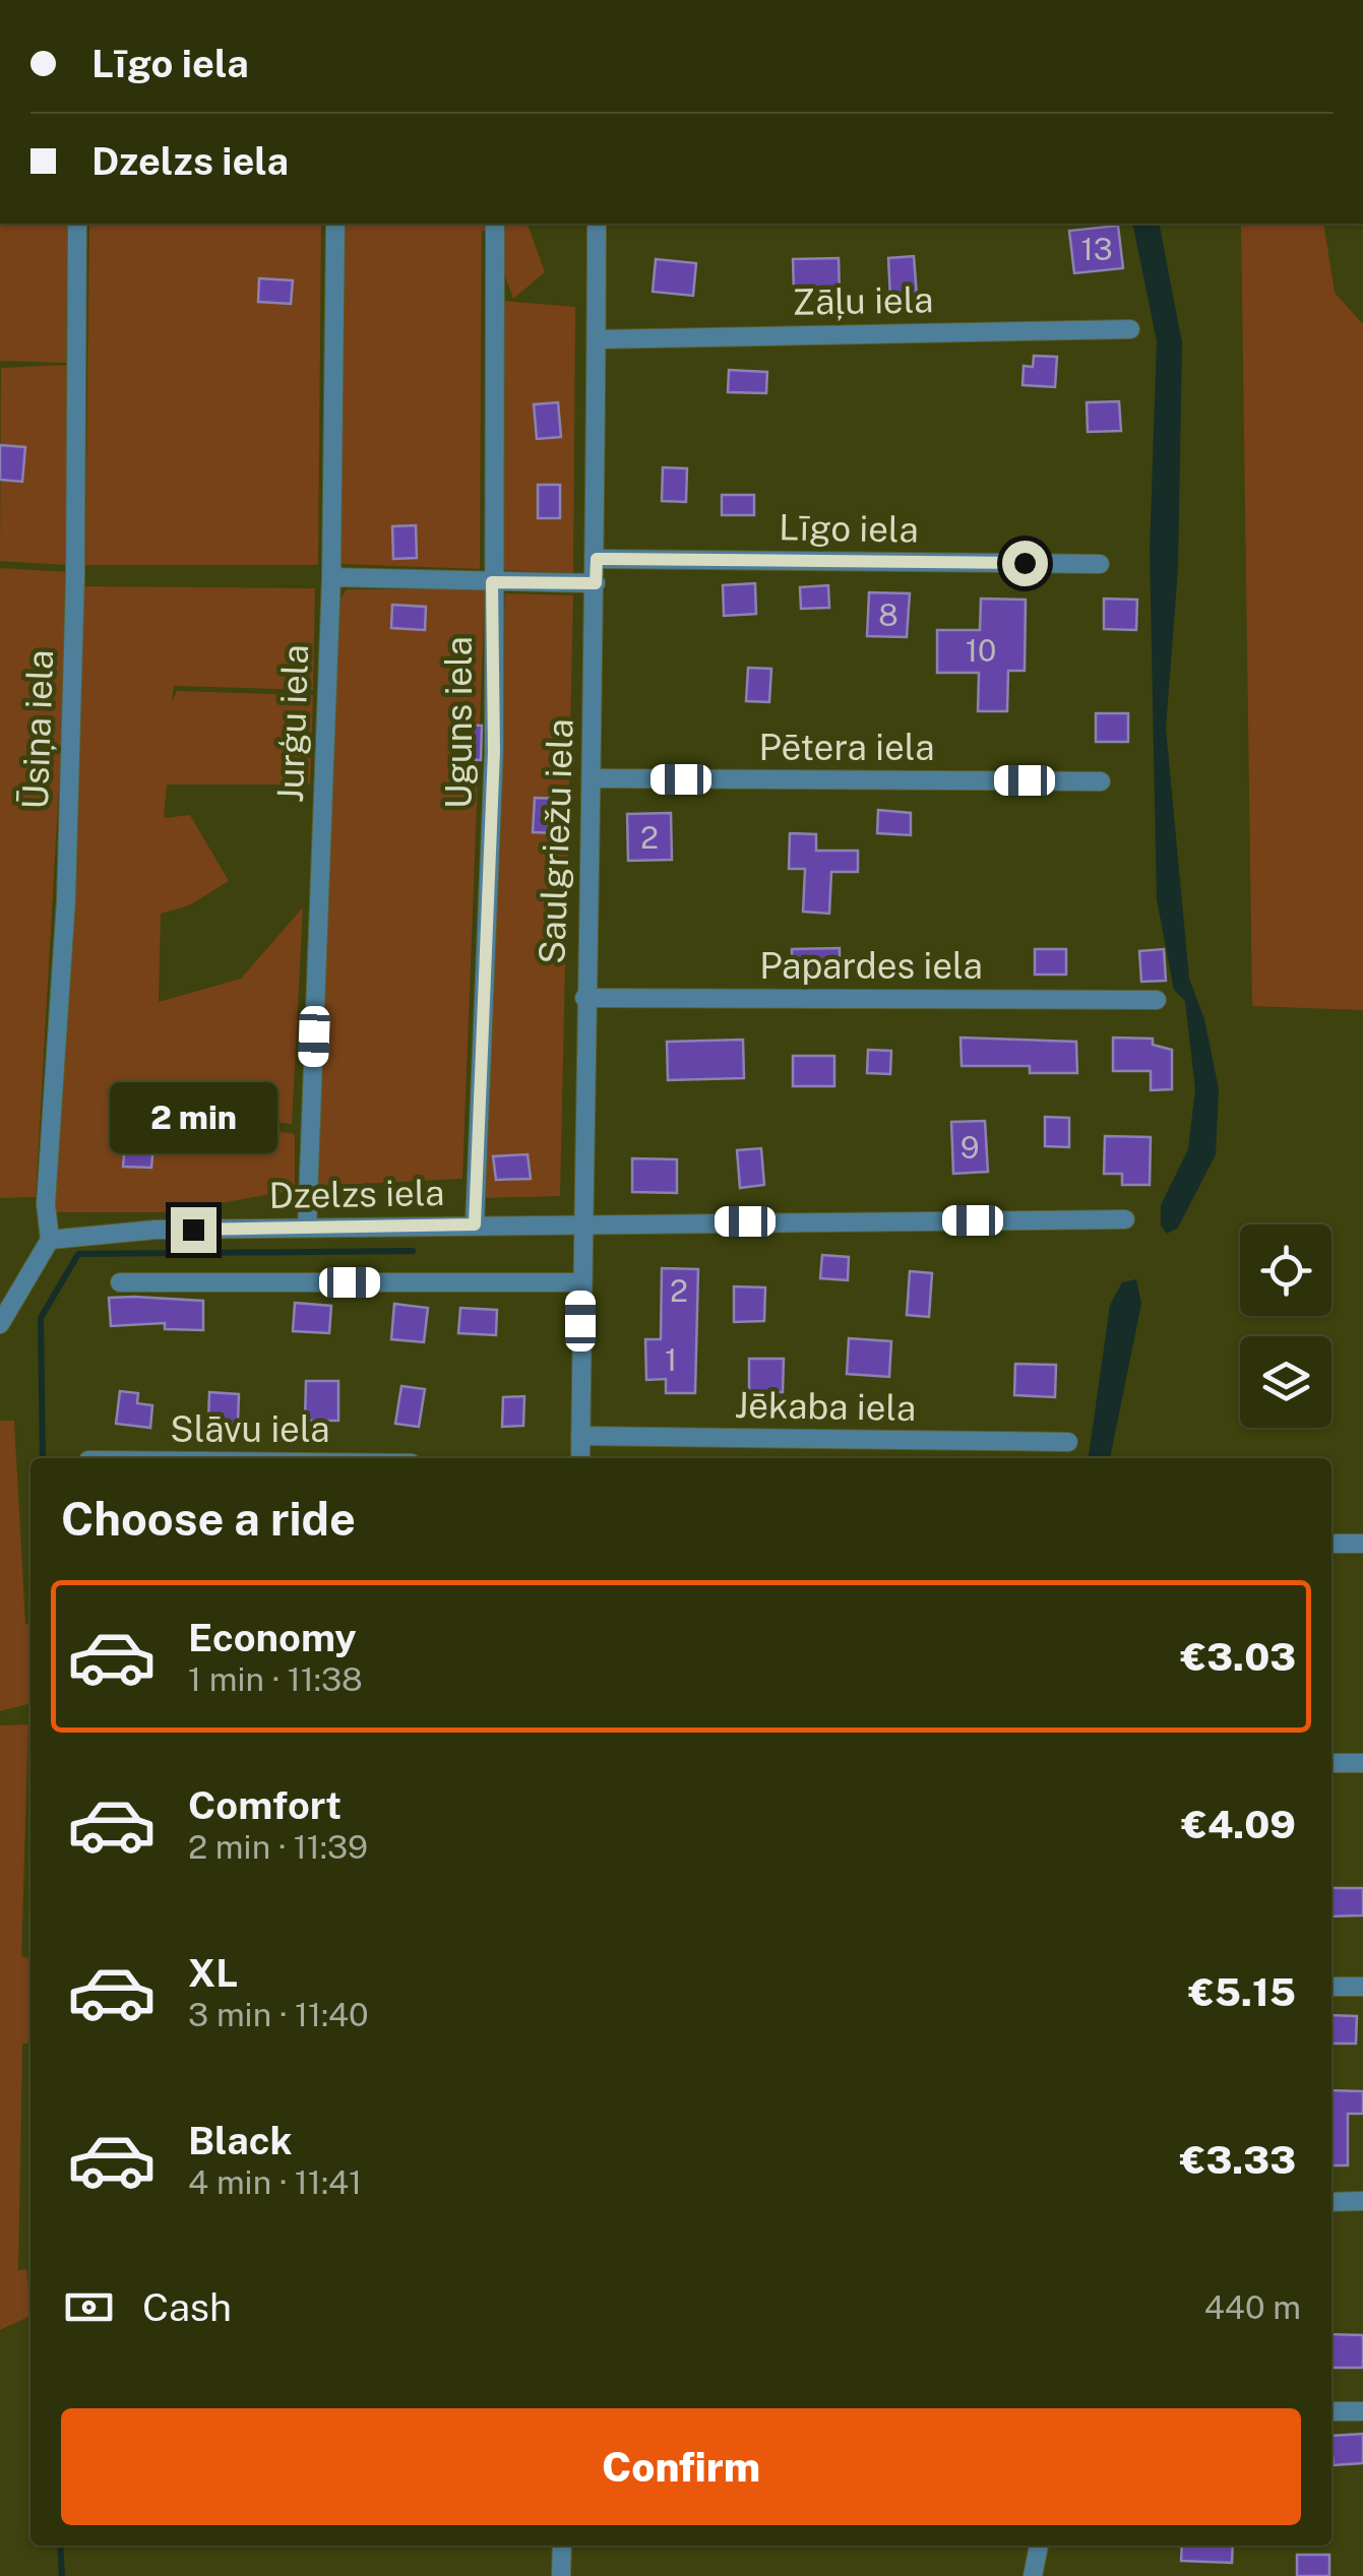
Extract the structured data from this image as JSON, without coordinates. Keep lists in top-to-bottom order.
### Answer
{
  "streets": {
    "street": [
      "Zāļu iela",
      "Līgo iela",
      "Uguns iela",
      "Jurģu iela",
      "Ūsiņa iela",
      "Pētera iela",
      "Saulgriežu iela",
      "Papardes iela",
      "Dzelzs iela",
      "Jēkaba iela"
    ]
  },
  "crossings": [
    ["Zāļu iela", "Saulgriežu iela"],
    ["Līgo iela", "Saulgriežu iela"],
    ["Uguns iela", "Dzelzs iela"],
    ["Jurģu iela", "Dzelzs iela"],
    ["Ūsiņa iela", "Dzelzs iela"],
    ["Pētera iela", "Saulgriežu iela"],
    ["Saulgriežu iela", "Papardes iela"],
    ["Saulgriežu iela", "Dzelzs iela"],
    ["Saulgriežu iela", "Jēkaba iela"]
  ],
  "house_numbers": [
    "13",
    "8",
    "10",
    "2",
    "9",
    "2",
    "1"
  ],
  "page": {
    "banner": ["Līgo iela", "Dzelzs iela"],
    "bubble": "2 min",
    "heading": "Choose a ride",
    "list": [
      {
        "name": "Economy",
        "note": "1 min · 11:38",
        "value": "€3.03"
      },
      {
        "name": "Comfort",
        "note": "2 min · 11:39",
        "value": "€4.09"
      },
      {
        "name": "XL",
        "note": "3 min · 11:40",
        "value": "€5.15"
      },
      {
        "name": "Black",
        "note": "4 min · 11:41",
        "value": "€3.33"
      }
    ],
    "pay": ["Cash", "440 m"],
    "buttons": "Confirm"
  }
}
